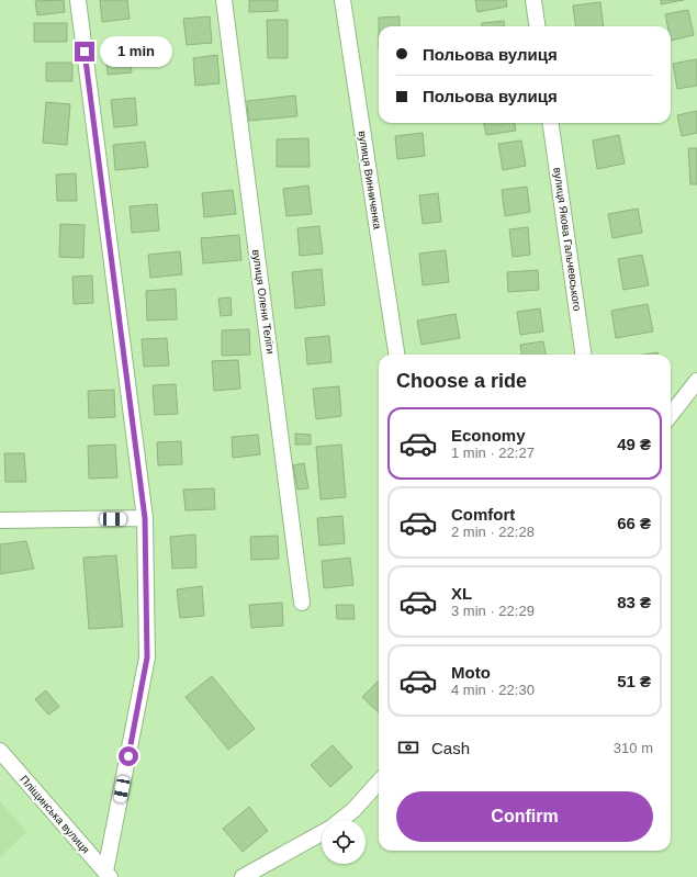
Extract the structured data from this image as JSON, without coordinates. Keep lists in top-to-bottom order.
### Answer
{
  "streets": {
    "street": [
      "вулиця Винниченка",
      "вулиця Якова Гальчевського",
      "вулиця Олени Теліги",
      "Пліщинська вулиця"
    ]
  },
  "page": {
    "banner": ["Польова вулиця", "Польова вулиця"],
    "bubble": "1 min",
    "heading": "Choose a ride",
    "list": [
      {
        "name": "Economy",
        "note": "1 min · 22:27",
        "value": "49 ₴"
      },
      {
        "name": "Comfort",
        "note": "2 min · 22:28",
        "value": "66 ₴"
      },
      {
        "name": "XL",
        "note": "3 min · 22:29",
        "value": "83 ₴"
      },
      {
        "name": "Moto",
        "note": "4 min · 22:30",
        "value": "51 ₴"
      }
    ],
    "pay": ["Cash", "310 m"],
    "buttons": "Confirm"
  }
}
